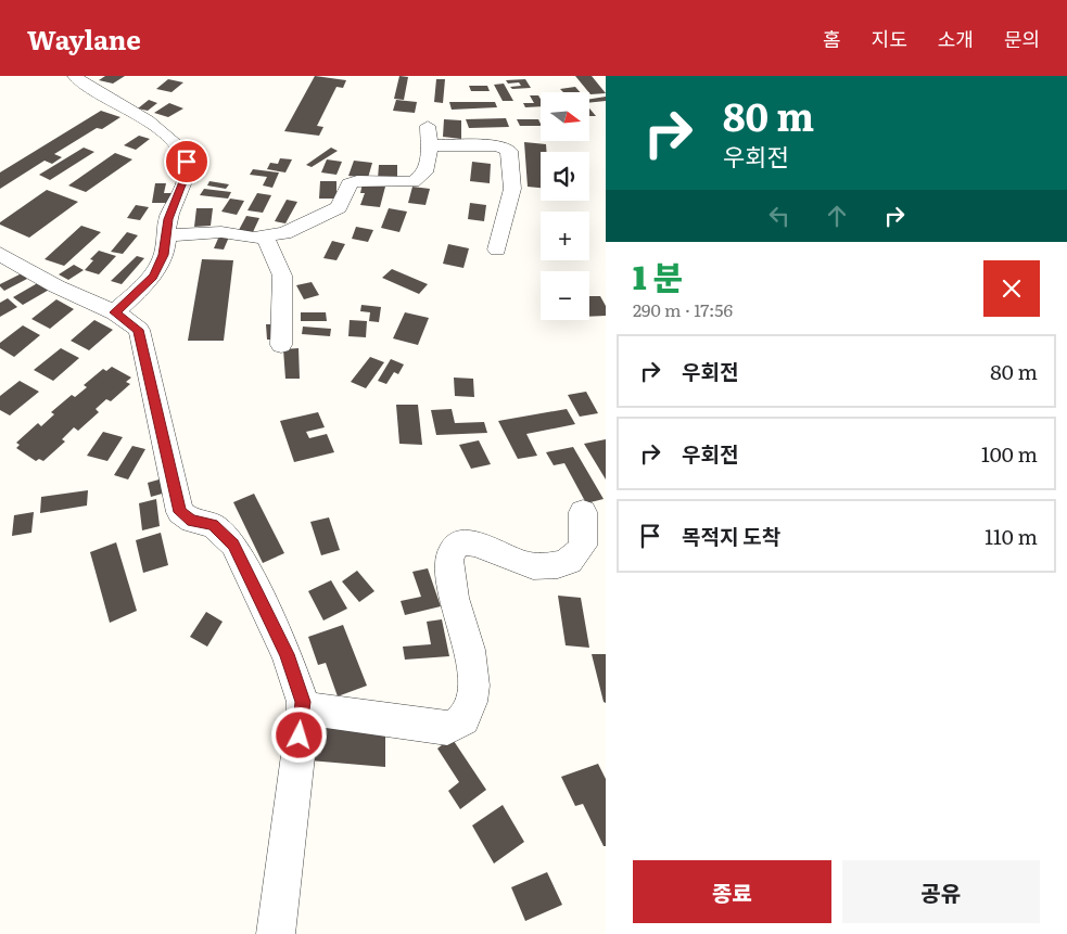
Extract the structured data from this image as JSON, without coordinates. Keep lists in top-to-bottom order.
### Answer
{
  "north": "right",
  "page": {
    "header": "Waylane",
    "nav": [
      "홈",
      "지도",
      "소개",
      "문의"
    ],
    "turn": ["80 m", "우회전"],
    "map_buttons": ["+", "−"],
    "heading": ["1 분", "290 m · 17:56"],
    "list": [
      {
        "name": "우회전",
        "value": "80 m"
      },
      {
        "name": "우회전",
        "value": "100 m"
      },
      {
        "name": "목적지 도착",
        "value": "110 m"
      }
    ],
    "buttons": ["종료", "공유"]
  }
}
